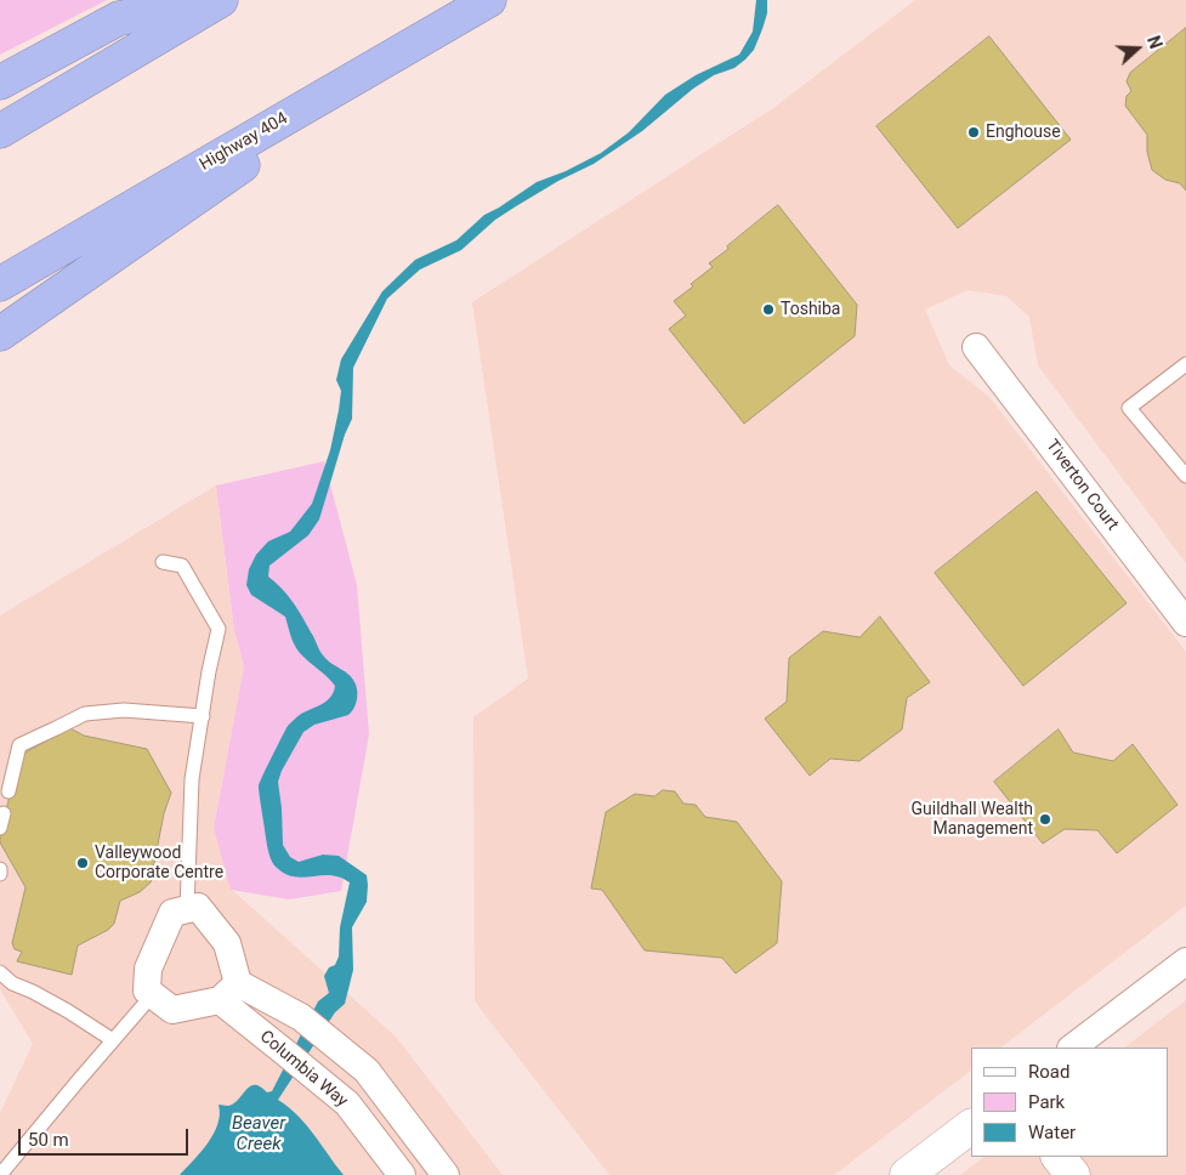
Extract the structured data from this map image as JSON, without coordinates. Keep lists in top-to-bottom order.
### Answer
{
  "streets": {
    "highway": ["Highway 404"],
    "street": ["Tiverton Court", "Columbia Way"]
  },
  "water": ["Beaver Creek"],
  "places": [
    "Enghouse",
    "Toshiba",
    "Guildhall Wealth Management",
    "Valleywood Corporate Centre"
  ],
  "legend": ["Road", "Park", "Water"],
  "scale_bar": "50 m",
  "north": "right"
}
